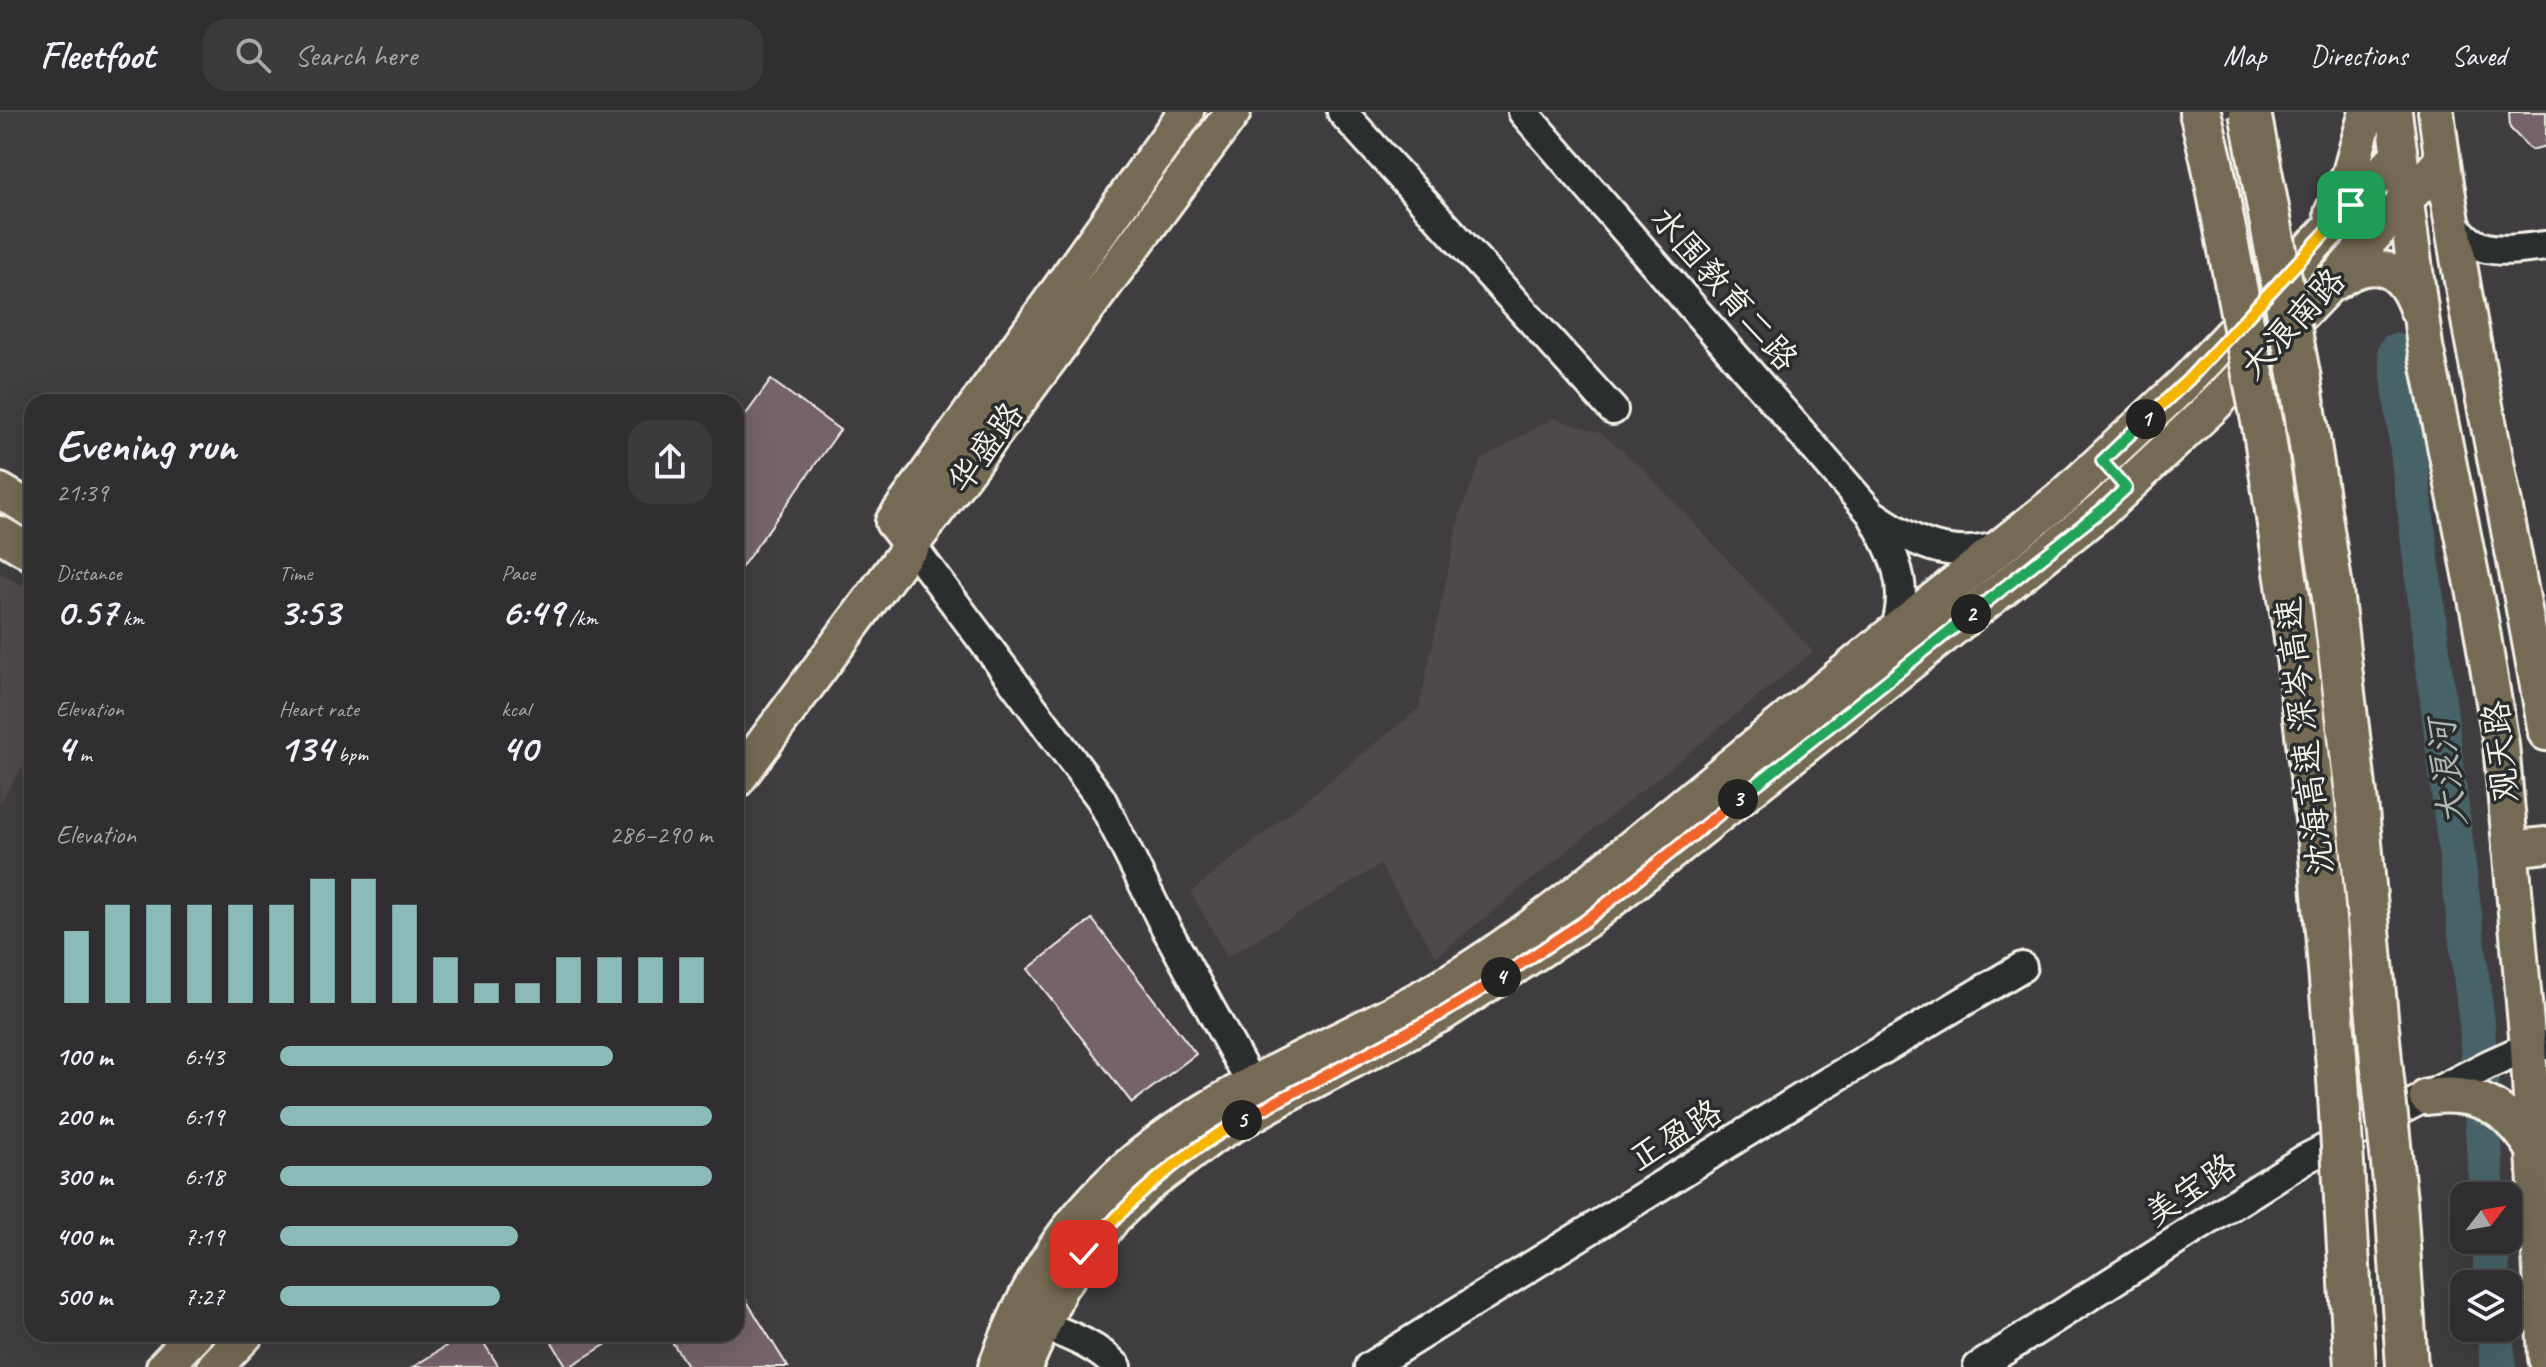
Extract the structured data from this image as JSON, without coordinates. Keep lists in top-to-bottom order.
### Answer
{
  "streets": {
    "highway": ["沈海高速 深岑高速"],
    "main road": ["大浪南路", "华盛路", "观天路"],
    "street": ["水围教育二路", "正盈路", "美宝路"]
  },
  "crossings": [
    ["大浪南路", "观天路"],
    ["观天路", "美宝路"]
  ],
  "water": ["大浪河"],
  "north": "top right",
  "page": {
    "header": "Fleetfoot",
    "search": "Search here",
    "nav": ["Map", "Directions", "Saved"],
    "heading": ["Evening run", "21:39"],
    "pins": [
      "1",
      "2",
      "3",
      "4",
      "5"
    ],
    "stats": [
      ["Distance", "0.57 km"],
      ["Time", "3:53"],
      ["Pace", "6:49 /km"],
      ["Elevation", "4 m"],
      ["Heart rate", "134 bpm"],
      ["kcal", "40"]
    ],
    "chart": ["Elevation", "286–290 m"],
    "list": [
      {
        "name": "100 m",
        "note": "6:43"
      },
      {
        "name": "200 m",
        "note": "6:19"
      },
      {
        "name": "300 m",
        "note": "6:18"
      },
      {
        "name": "400 m",
        "note": "7:19"
      },
      {
        "name": "500 m",
        "note": "7:27"
      }
    ]
  }
}
